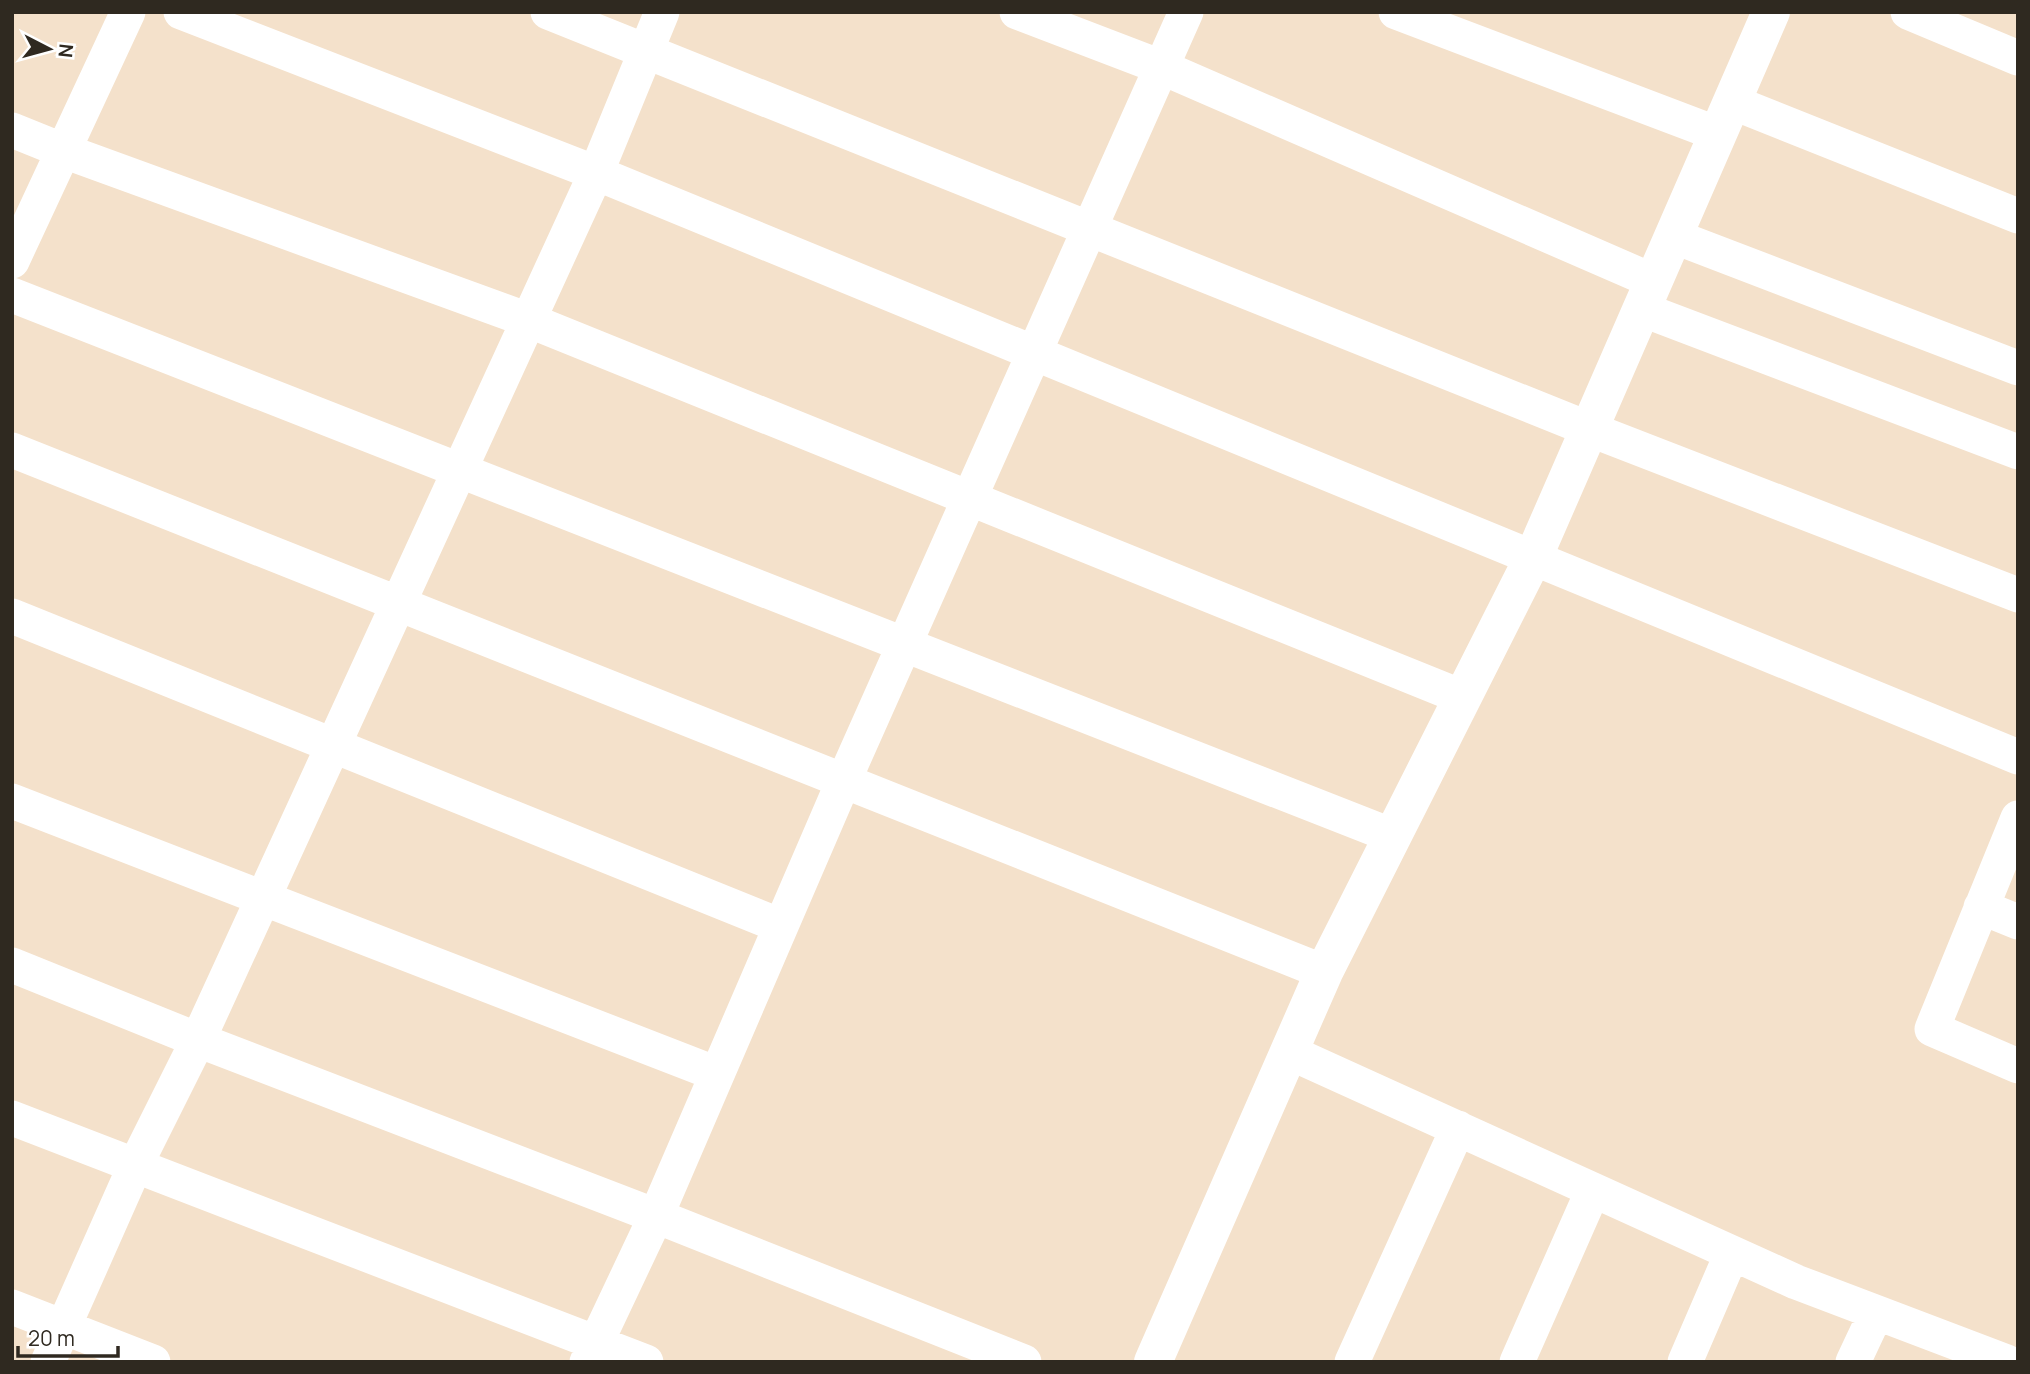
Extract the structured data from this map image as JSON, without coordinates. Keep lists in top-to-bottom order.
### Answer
{
  "scale_bar": "20 m",
  "north": "right"
}
